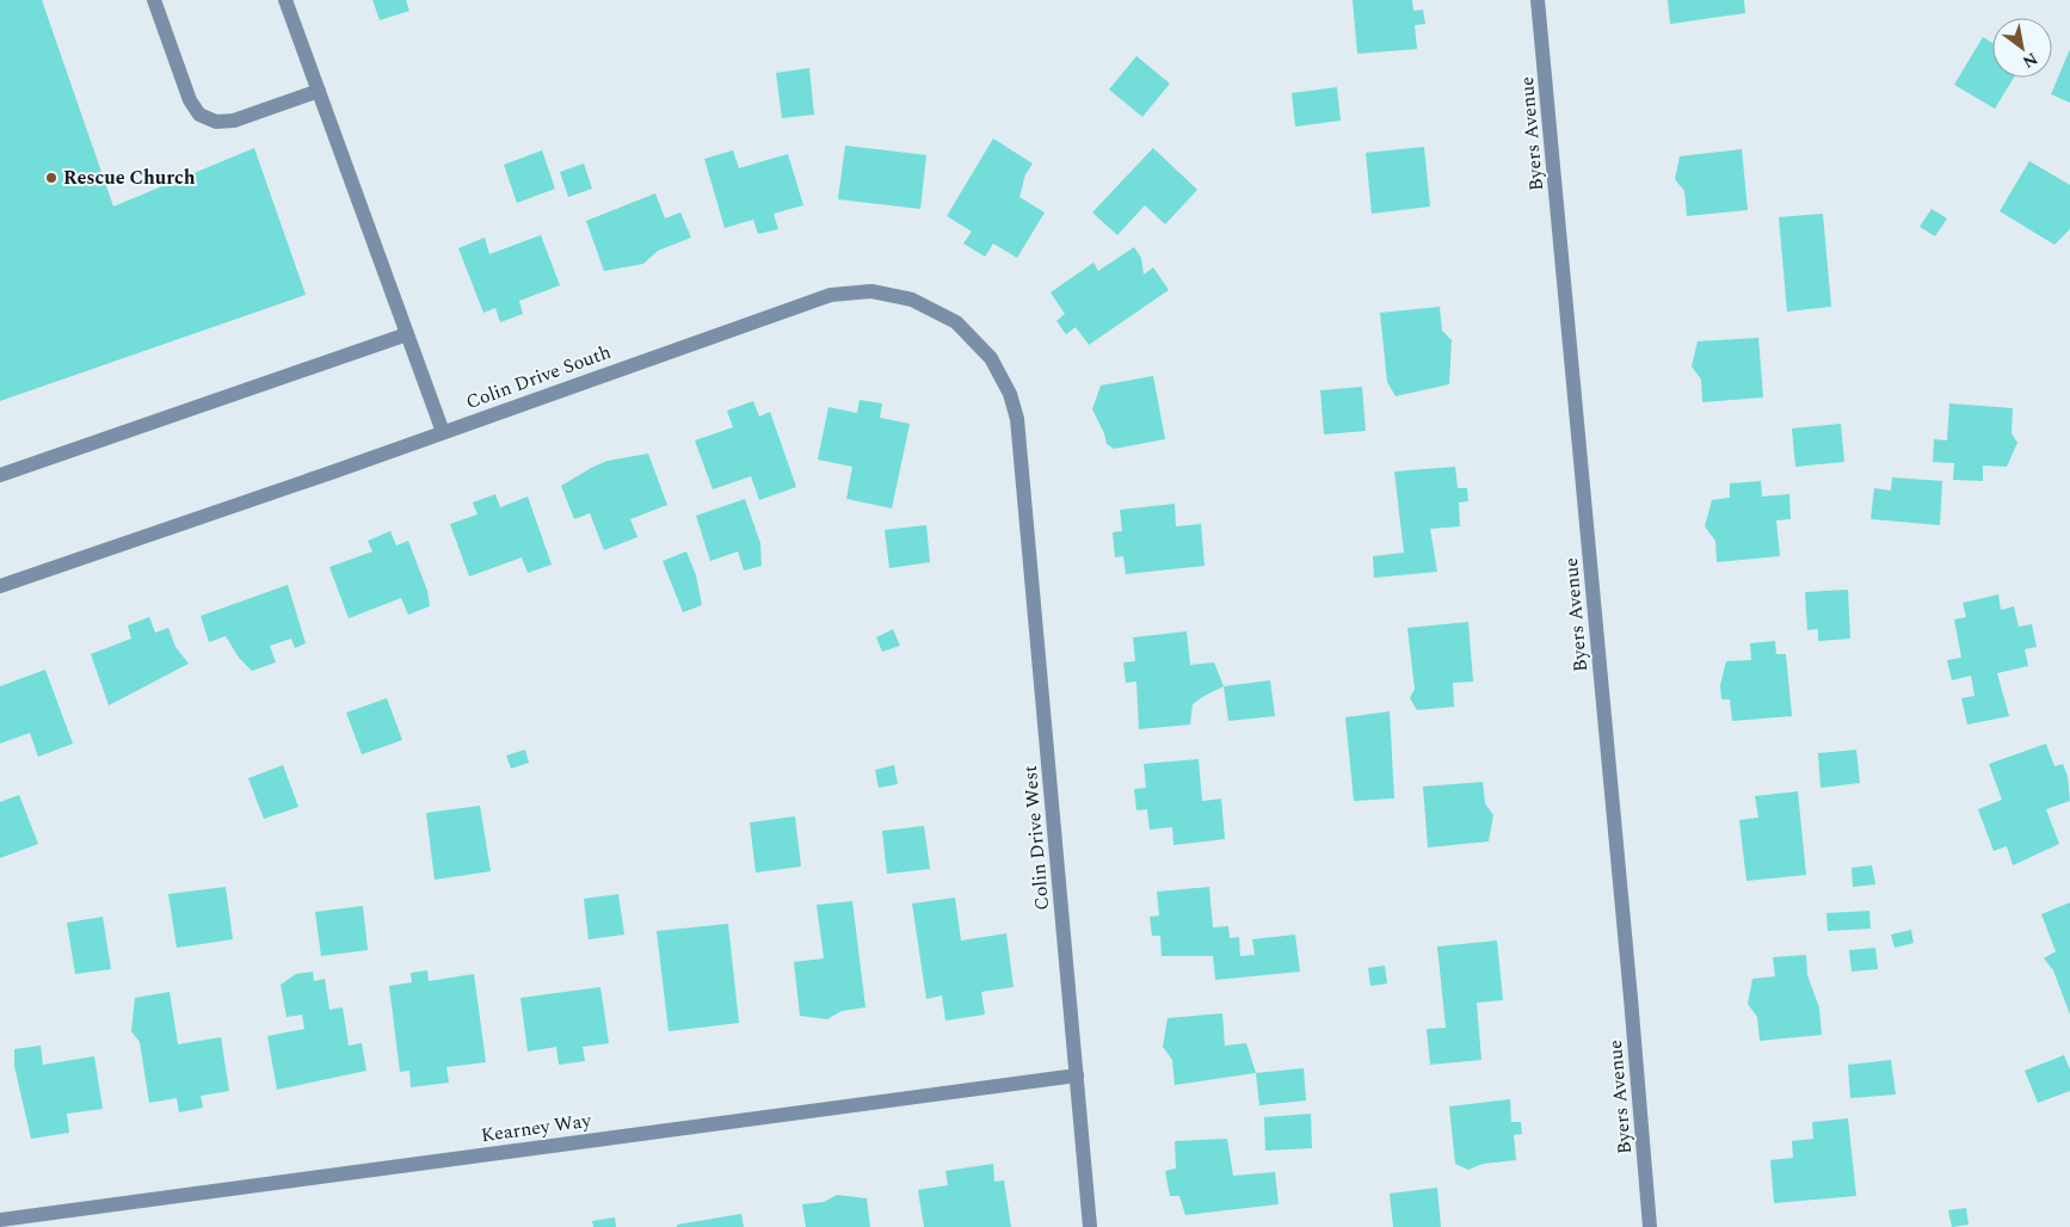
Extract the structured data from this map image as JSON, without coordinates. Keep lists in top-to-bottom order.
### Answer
{
  "streets": {
    "street": [
      "Byers Avenue",
      "Colin Drive South",
      "Colin Drive West",
      "Kearney Way"
    ]
  },
  "crossings": [
    ["Colin Drive South", "Colin Drive West"],
    ["Colin Drive West", "Kearney Way"]
  ],
  "places": ["Rescue Church"],
  "north": "bottom right"
}
